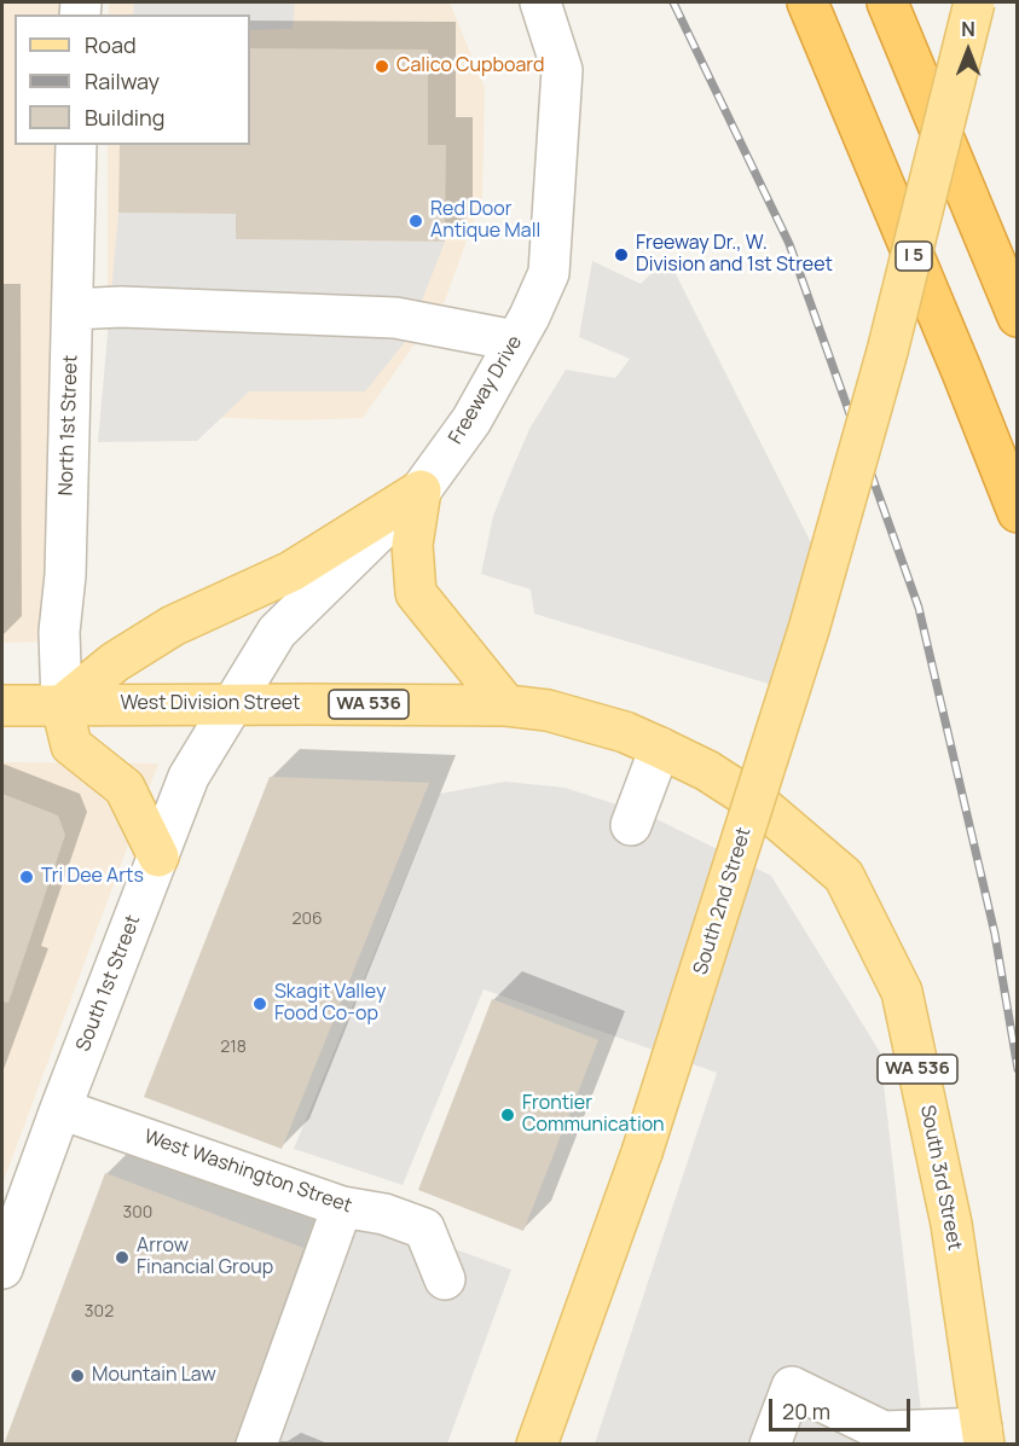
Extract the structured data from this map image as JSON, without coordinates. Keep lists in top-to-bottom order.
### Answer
{
  "streets": {
    "highway": ["I 5"],
    "main road": [
      "West Division Street",
      "WA 536",
      "South 2nd Street",
      "South 3rd Street"
    ],
    "street": [
      "Freeway Drive",
      "North 1st Street",
      "South 1st Street",
      "West Washington Street"
    ]
  },
  "crossings": [
    ["Freeway Drive", "West Division Street"],
    ["Freeway Drive", "South 1st Street"],
    ["North 1st Street", "West Division Street"],
    ["West Division Street", "South 1st Street"],
    ["West Division Street", "South 3rd Street"],
    ["South 1st Street", "West Washington Street"]
  ],
  "places": [
    "Calico Cupboard",
    "Red Door Antique Mall",
    "Freeway Dr., W. Division and 1st Street",
    "Tri Dee Arts",
    "Skagit Valley Food Co-op",
    "Frontier Communication",
    "Arrow Financial Group",
    "Mountain Law"
  ],
  "house_numbers": [
    "206",
    "218",
    "300",
    "302"
  ],
  "legend": ["Road", "Railway", "Building"],
  "scale_bar": "20 m",
  "north": "top"
}
